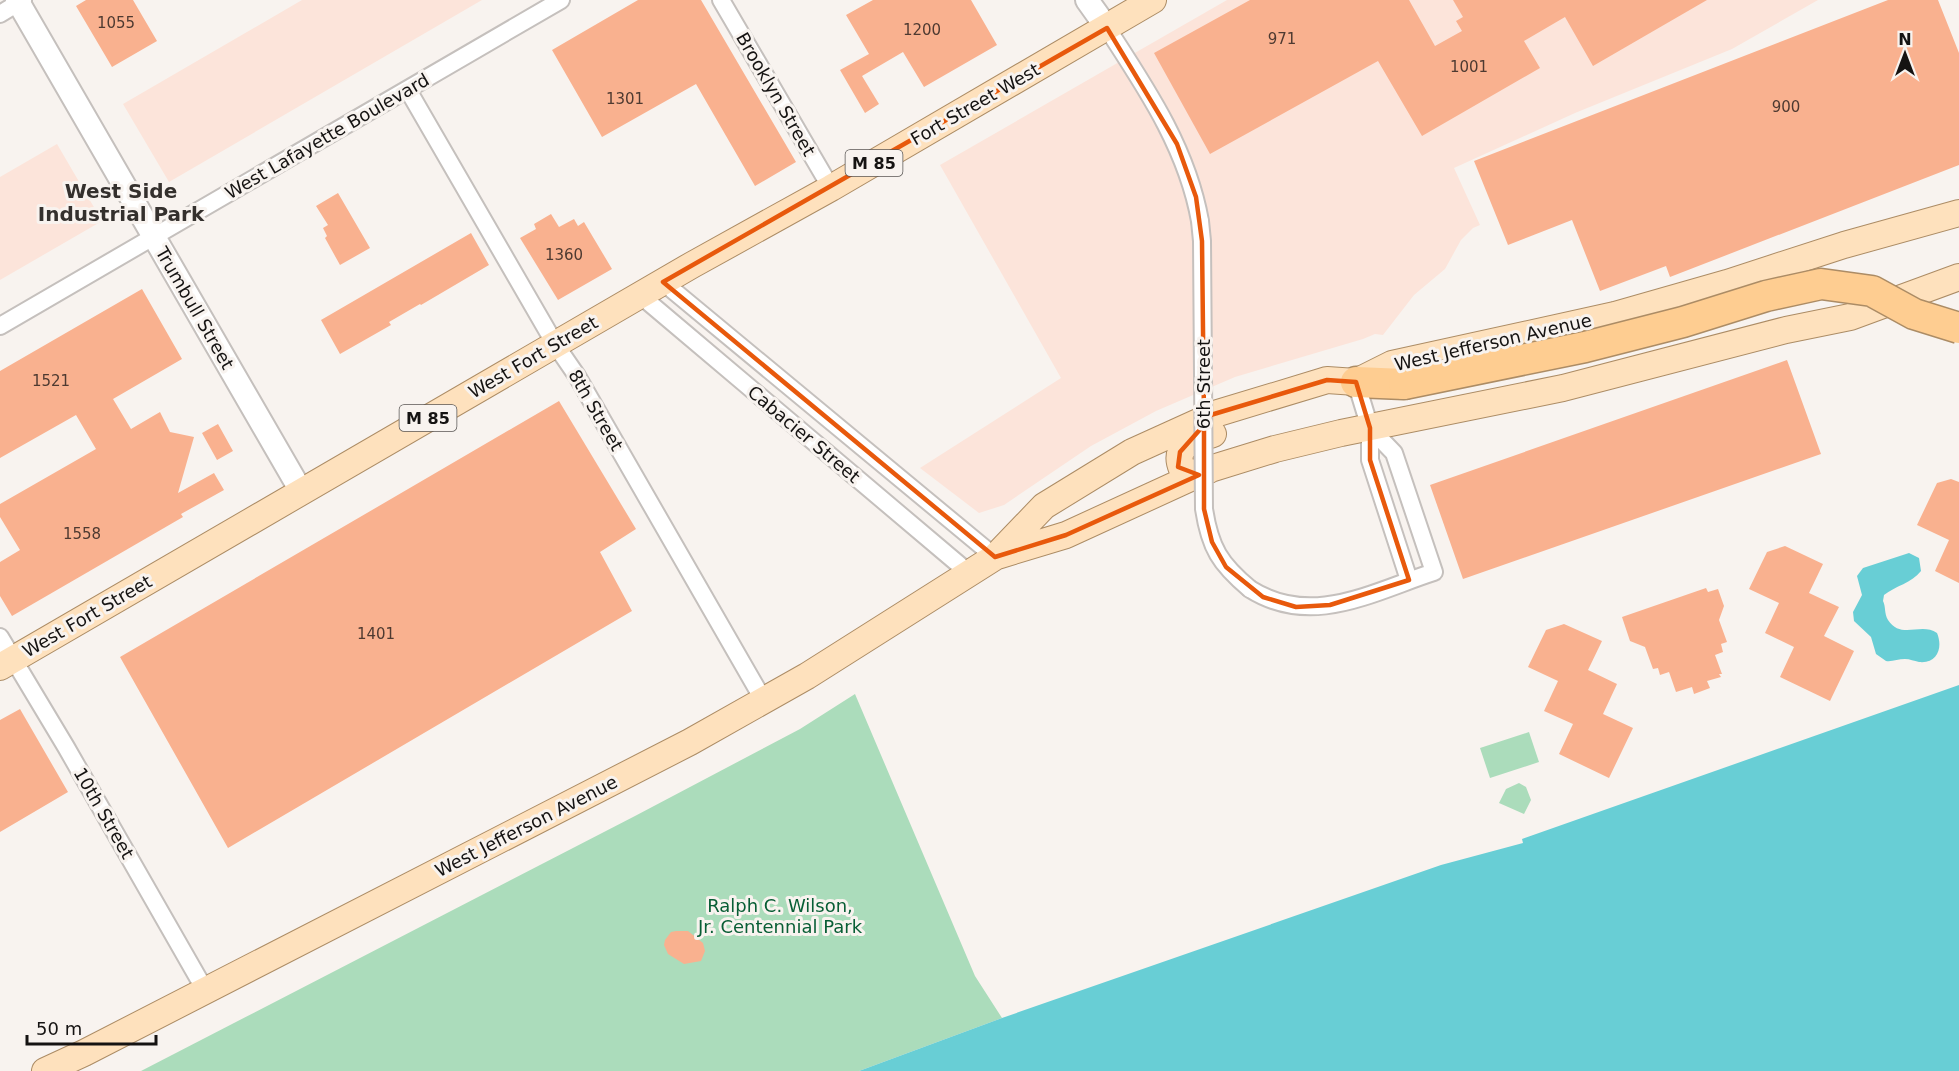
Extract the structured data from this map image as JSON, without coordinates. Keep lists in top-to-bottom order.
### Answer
{
  "streets": {
    "main road": [
      "Fort Street West",
      "M 85",
      "West Jefferson Avenue",
      "West Fort Street"
    ],
    "street": [
      "Brooklyn Street",
      "West Lafayette Boulevard",
      "Trumbull Street",
      "6th Street",
      "8th Street",
      "Cabacier Street",
      "10th Street"
    ]
  },
  "crossings": [
    ["Brooklyn Street", "Fort Street West"],
    ["Fort Street West", "West Fort Street"],
    ["Fort Street West", "6th Street"],
    ["Fort Street West", "Cabacier Street"],
    ["West Lafayette Boulevard", "Trumbull Street"],
    ["West Lafayette Boulevard", "8th Street"],
    ["Trumbull Street", "West Fort Street"],
    ["West Jefferson Avenue", "6th Street"],
    ["West Jefferson Avenue", "8th Street"],
    ["West Jefferson Avenue", "Cabacier Street"],
    ["West Jefferson Avenue", "10th Street"],
    ["West Fort Street", "8th Street"],
    ["West Fort Street", "Cabacier Street"],
    ["West Fort Street", "10th Street"]
  ],
  "districts": ["West Side Industrial Park"],
  "parks": ["Ralph C. Wilson, Jr. Centennial Park"],
  "house_numbers": [
    "1055",
    "1200",
    "971",
    "1001",
    "1301",
    "900",
    "1360",
    "1521",
    "1558",
    "1401"
  ],
  "scale_bar": "50 m",
  "north": "top"
}
